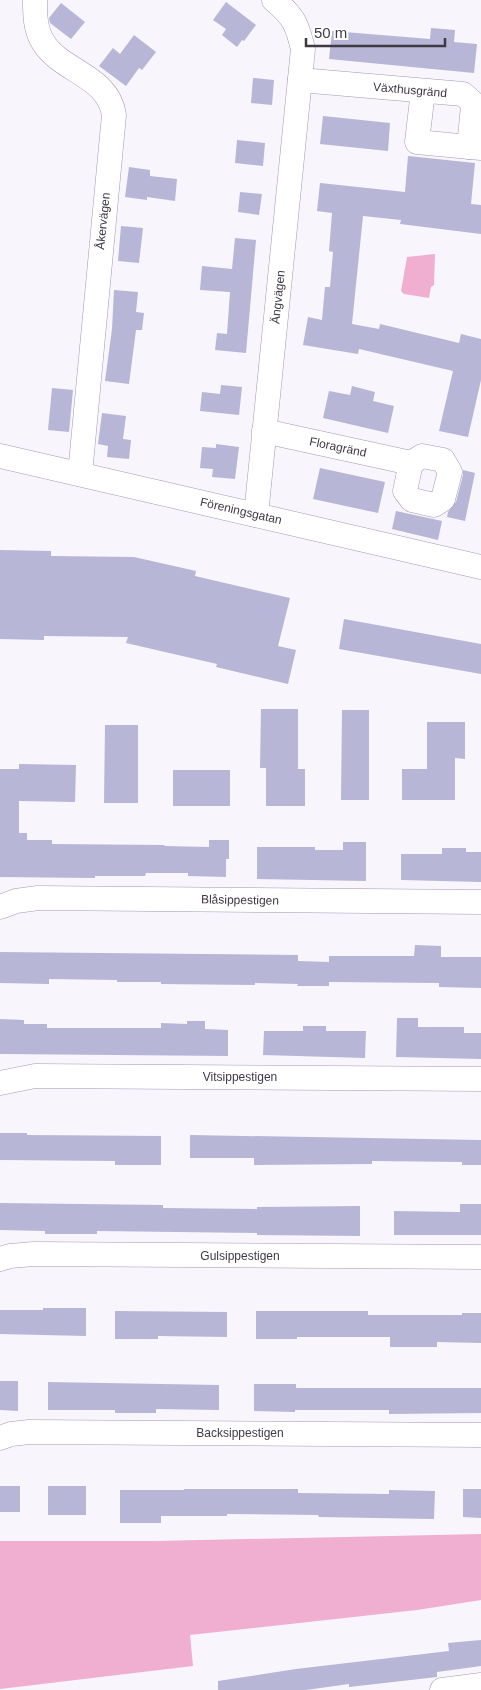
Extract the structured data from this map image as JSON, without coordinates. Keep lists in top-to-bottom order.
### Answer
{
  "streets": {
    "street": [
      "Växthusgränd",
      "Åkervägen",
      "Ängvägen",
      "Floragränd",
      "Föreningsgatan",
      "Blåsippestigen",
      "Vitsippestigen",
      "Gulsippestigen",
      "Backsippestigen"
    ]
  },
  "crossings": [
    ["Växthusgränd", "Ängvägen"],
    ["Åkervägen", "Föreningsgatan"],
    ["Ängvägen", "Floragränd"],
    ["Ängvägen", "Föreningsgatan"]
  ],
  "scale_bar": "50 m"
}
